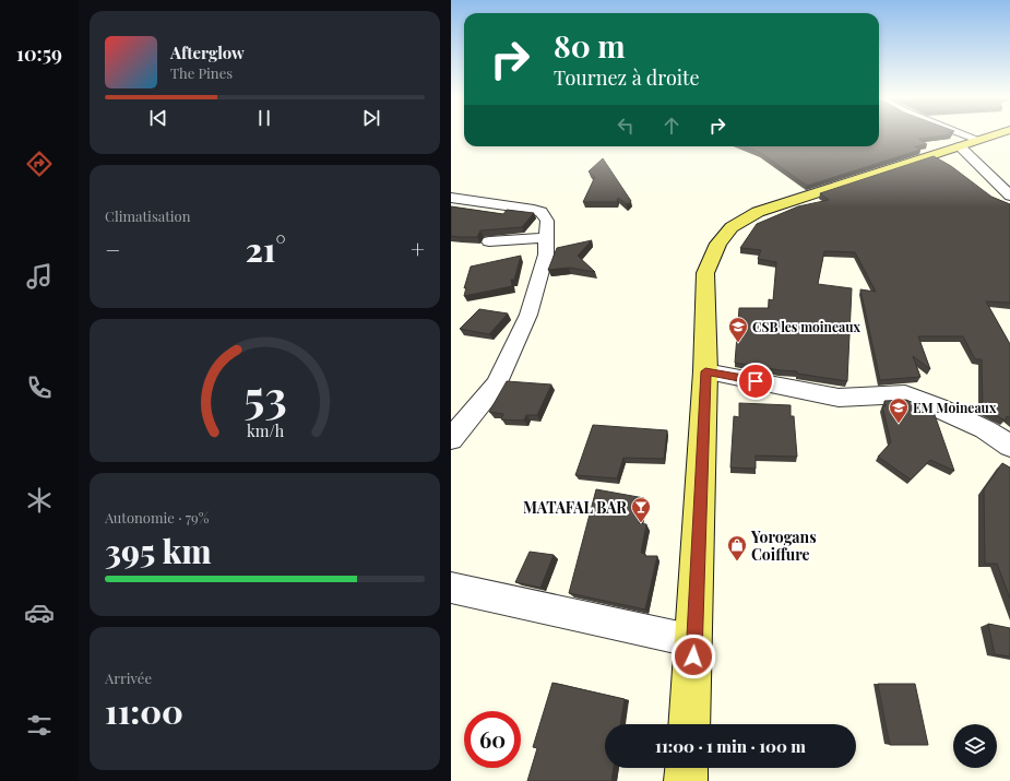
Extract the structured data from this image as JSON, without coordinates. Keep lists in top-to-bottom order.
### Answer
{
  "places": {
    "school or university": ["CSB les moineaux", "EM Moineaux"],
    "bar": ["MATAFAL BAR"],
    "shop": ["Yorogans Coiffure"]
  },
  "page": {
    "tabs": "10:59",
    "turn": ["80 m", "Tournez à droite"],
    "song": ["Afterglow", "The Pines"],
    "tile": [
      "Climatisation",
      ["Autonomie · 79%", "395 km"],
      ["Arrivée", "11:00"]
    ],
    "heat": ["−", "21°", "+"],
    "limit": "60",
    "trip": "11:00 · 1 min · 100 m",
    "gauge": ["53", "km/h"]
  }
}
